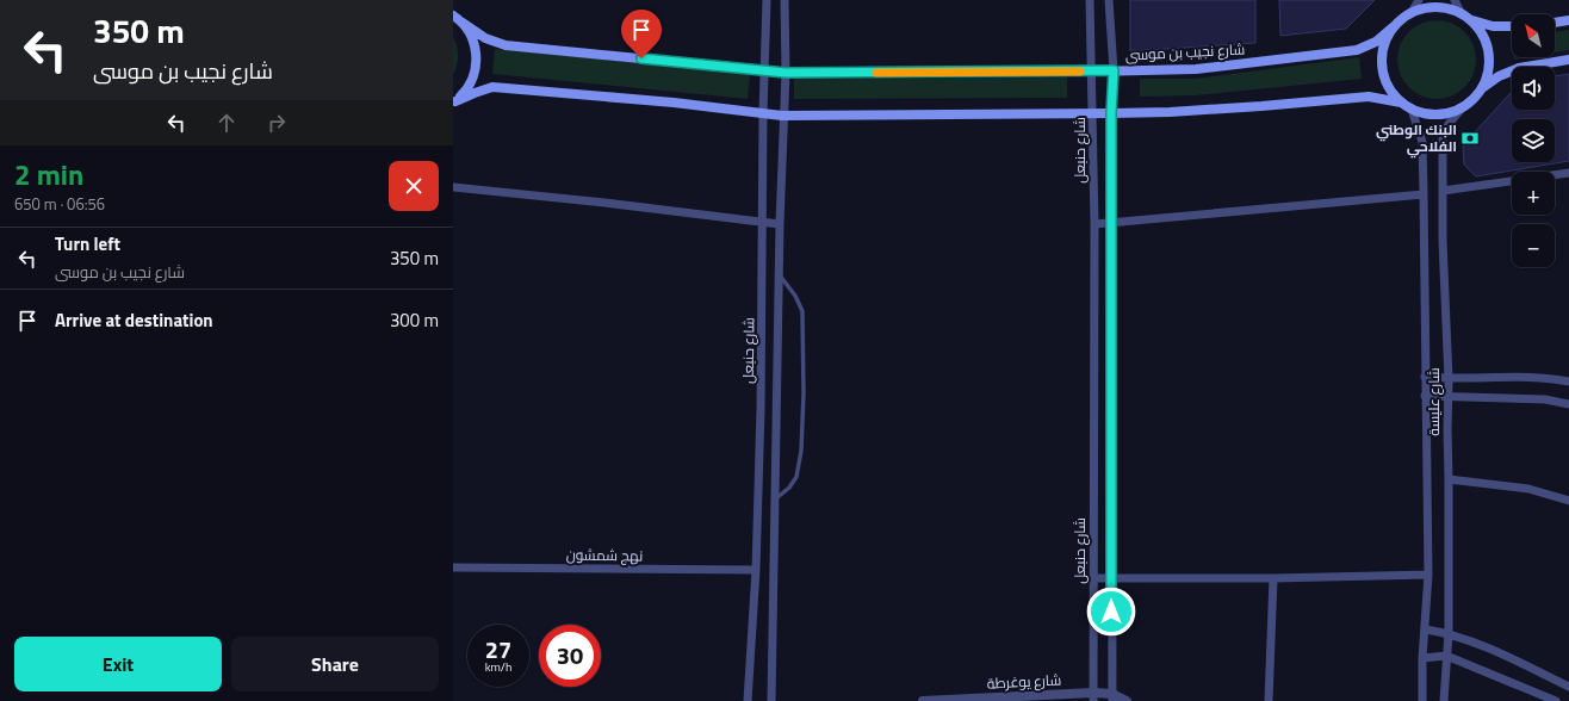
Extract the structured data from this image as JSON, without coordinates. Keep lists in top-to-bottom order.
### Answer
{
  "streets": {
    "main road": ["شارع نجيب بن موسى"],
    "street": [
      "شارع حنبعل",
      "شارع عليسة",
      "نهج شمشون",
      "شارع يوغرطة"
    ]
  },
  "crossings": [
    ["شارع نجيب بن موسى", "شارع حنبعل"],
    ["شارع نجيب بن موسى", "شارع عليسة"],
    ["شارع حنبعل", "نهج شمشون"],
    ["شارع حنبعل", "شارع يوغرطة"]
  ],
  "places": {
    "bank": ["البنك الوطني الفلاحي"]
  },
  "north": "top left",
  "page": {
    "turn": ["350 m", "شارع نجيب بن موسى"],
    "map_buttons": ["+", "−"],
    "heading": ["2 min", "650 m · 06:56"],
    "list": [
      {
        "name": "Turn left",
        "note": "شارع نجيب بن موسى",
        "value": "350 m"
      },
      {
        "name": "Arrive at destination",
        "value": "300 m"
      }
    ],
    "speed": "27 km/h",
    "limit": "30",
    "buttons": ["Exit", "Share"]
  }
}
